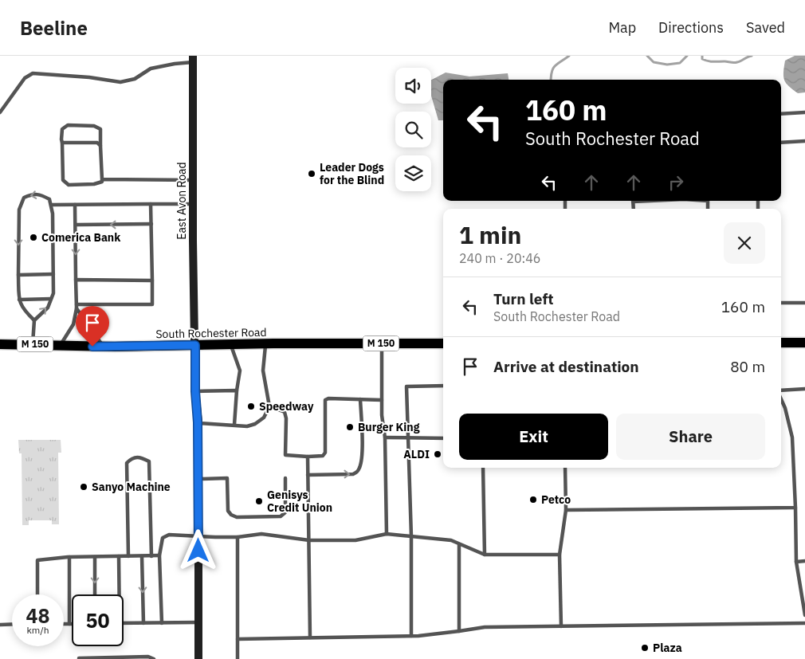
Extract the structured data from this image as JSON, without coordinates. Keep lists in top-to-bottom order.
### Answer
{
  "streets": {
    "main road": ["East Avon Road", "South Rochester Road", "M 150"]
  },
  "crossings": [
    ["East Avon Road", "South Rochester Road"]
  ],
  "places": [
    "Leader Dogs for the Blind",
    "Comerica Bank",
    "Speedway",
    "Burger King",
    "ALDI",
    "Sanyo Machine",
    "Petco",
    "Genisys Credit Union",
    "Plaza"
  ],
  "page": {
    "header": "Beeline",
    "nav": ["Map", "Directions", "Saved"],
    "turn": ["160 m", "South Rochester Road"],
    "heading": ["1 min", "240 m · 20:46"],
    "list": [
      {
        "name": "Turn left",
        "note": "South Rochester Road",
        "value": "160 m"
      },
      {
        "name": "Arrive at destination",
        "value": "80 m"
      }
    ],
    "buttons": ["Exit", "Share"],
    "speed": "48 km/h",
    "limit": "50"
  }
}
